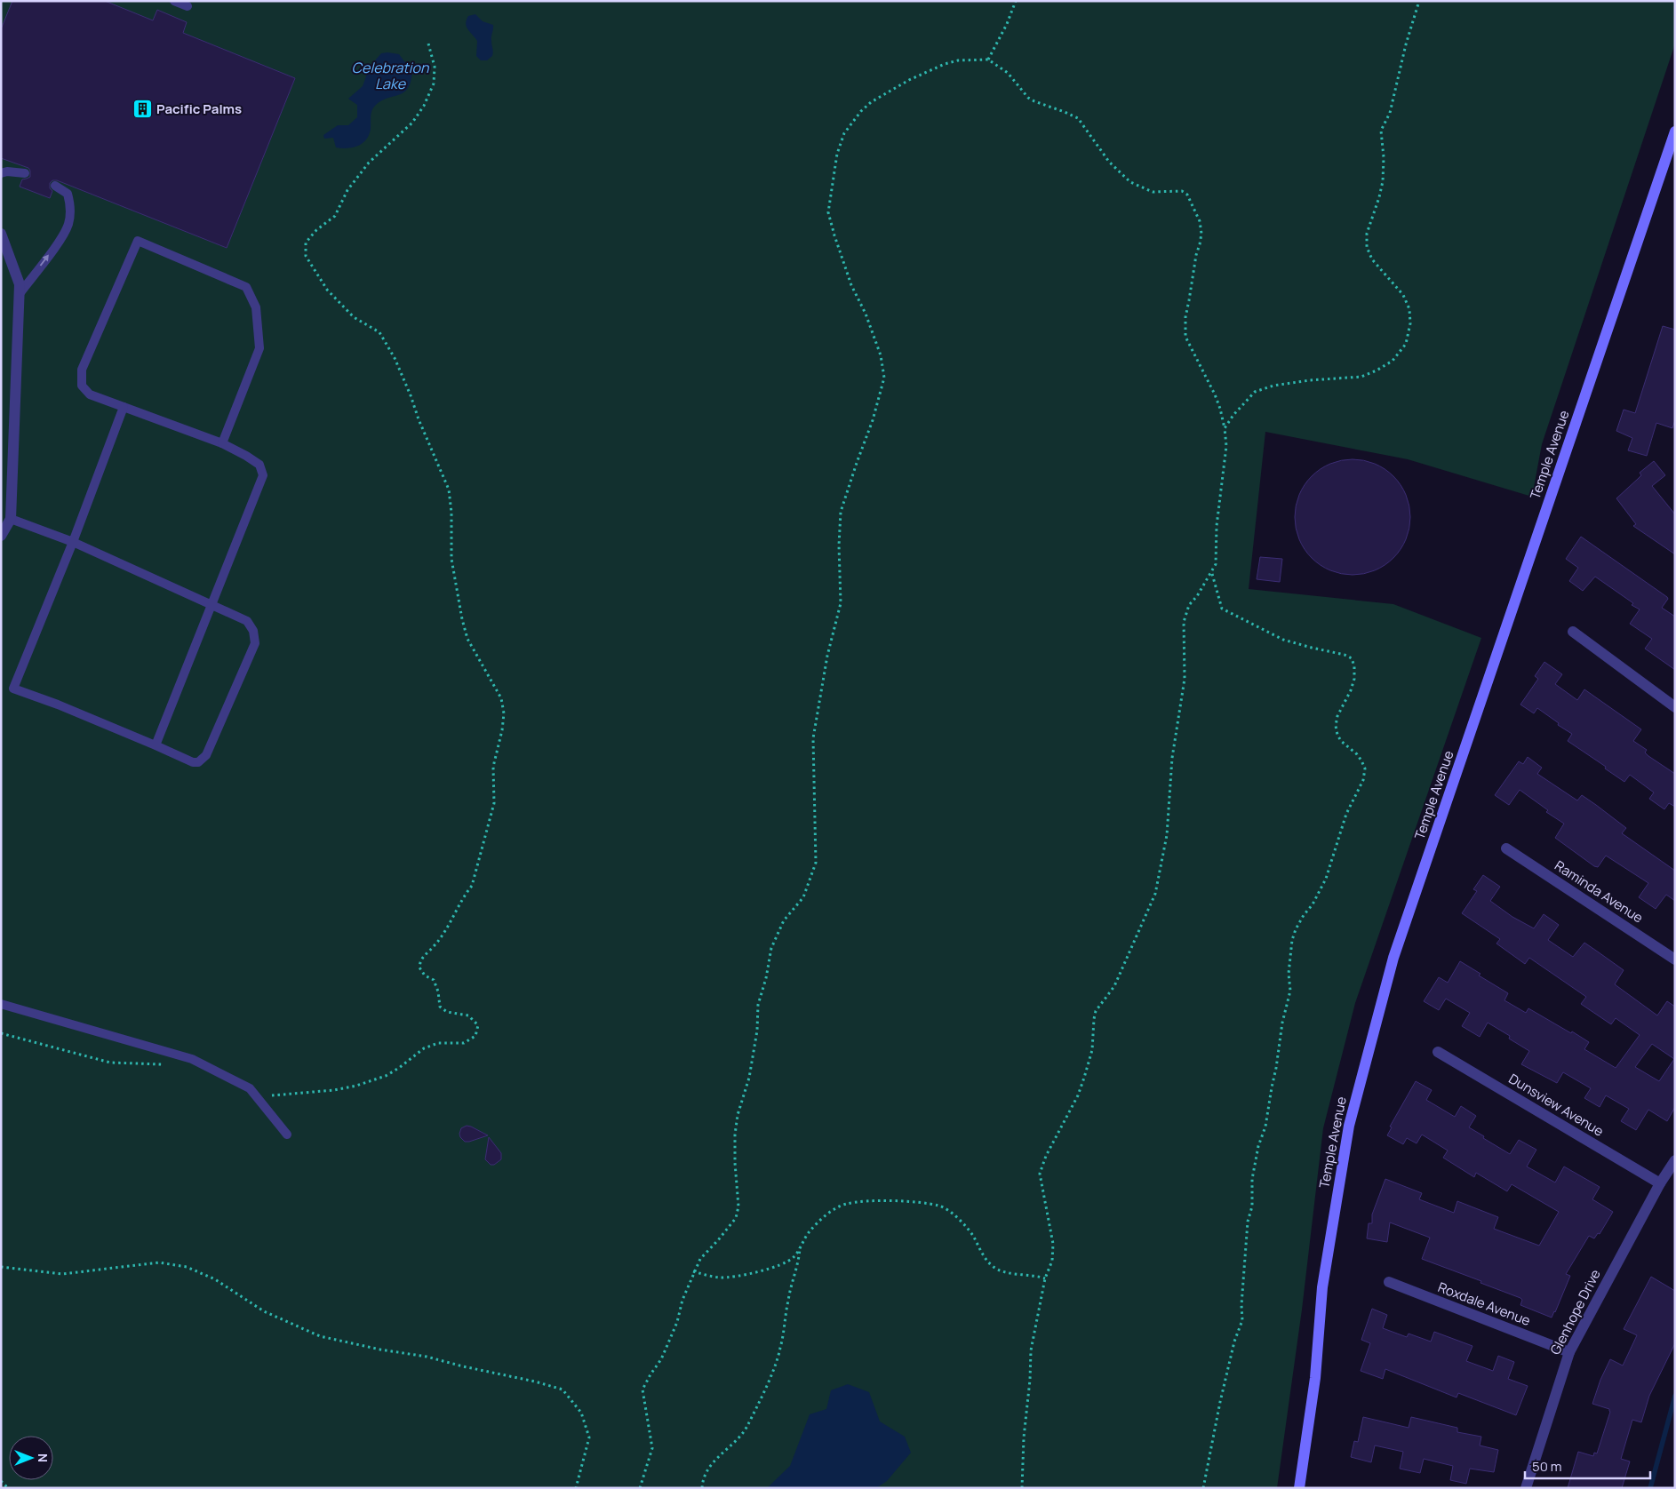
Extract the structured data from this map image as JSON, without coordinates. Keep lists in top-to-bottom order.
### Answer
{
  "streets": {
    "main road": ["Temple Avenue"],
    "street": [
      "Raminda Avenue",
      "Dunsview Avenue",
      "Roxdale Avenue",
      "Glenhope Drive"
    ]
  },
  "crossings": [
    ["Dunsview Avenue", "Glenhope Drive"],
    ["Roxdale Avenue", "Glenhope Drive"]
  ],
  "water": ["Celebration Lake"],
  "places": {
    "building": ["Pacific Palms"]
  },
  "scale_bar": "50 m",
  "north": "right"
}
